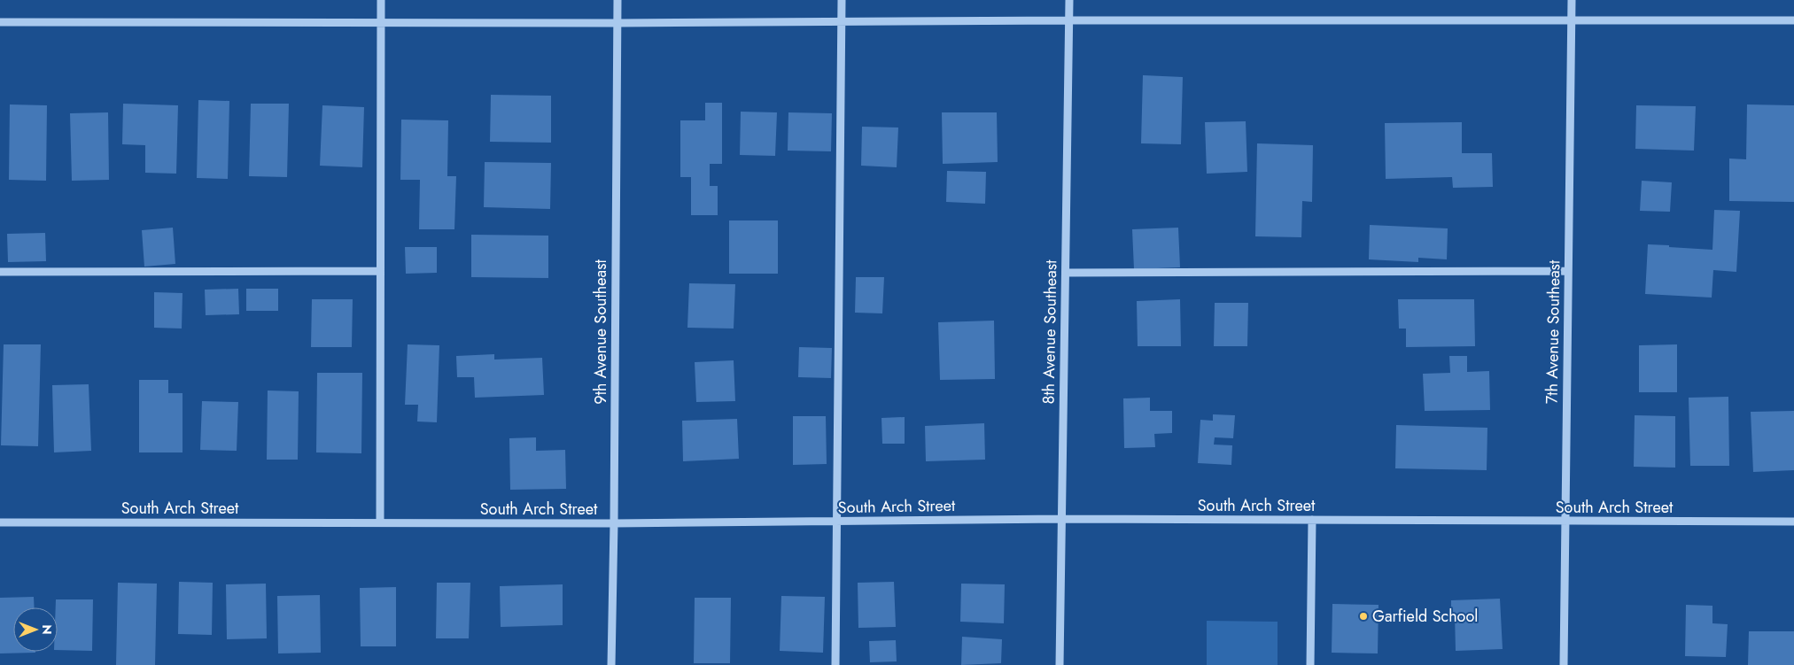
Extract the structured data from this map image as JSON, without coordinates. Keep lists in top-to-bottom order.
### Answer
{
  "streets": {
    "street": [
      "9th Avenue Southeast",
      "8th Avenue Southeast",
      "7th Avenue Southeast",
      "South Arch Street"
    ]
  },
  "crossings": [
    ["9th Avenue Southeast", "South Arch Street"],
    ["8th Avenue Southeast", "South Arch Street"],
    ["7th Avenue Southeast", "South Arch Street"]
  ],
  "places": ["Garfield School"],
  "north": "right"
}
